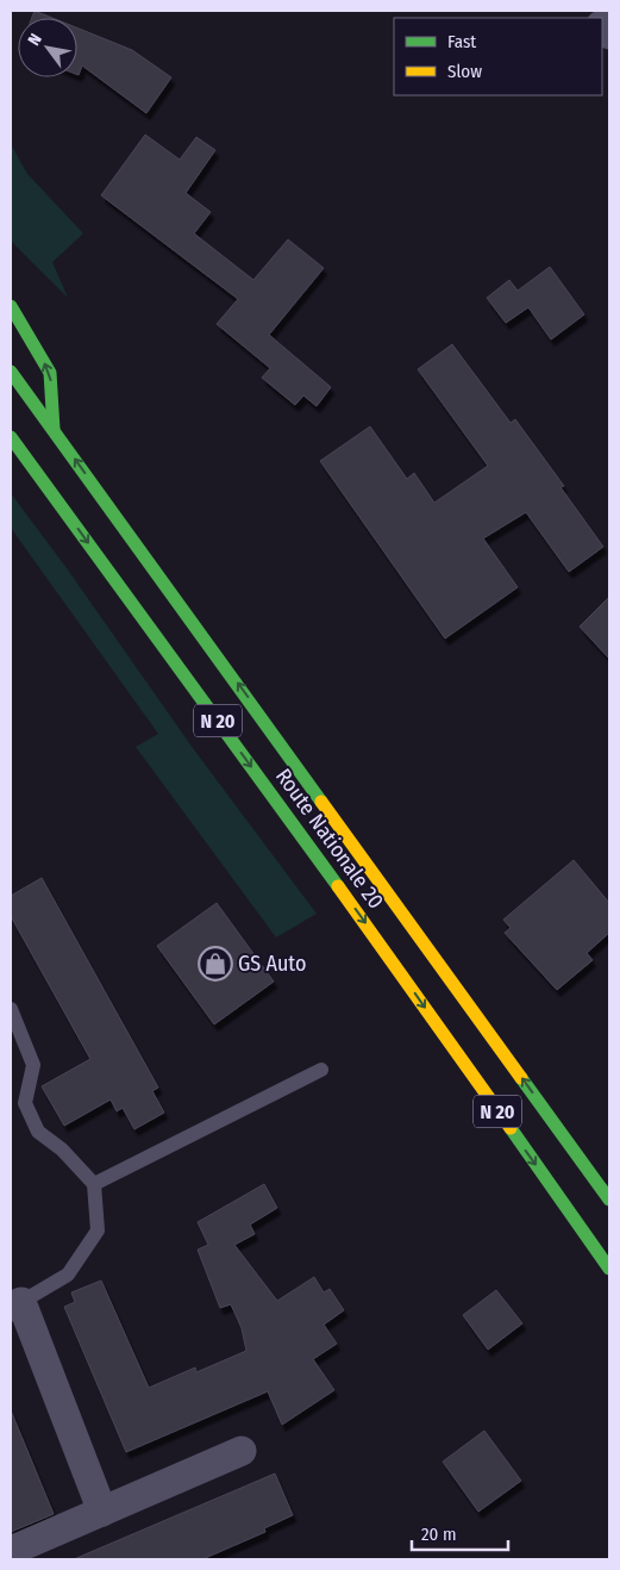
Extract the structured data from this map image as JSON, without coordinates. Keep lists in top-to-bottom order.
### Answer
{
  "streets": {
    "main road": ["N 20", "Route Nationale 20"]
  },
  "places": {
    "shop": ["GS Auto"]
  },
  "legend": ["Fast", "Slow"],
  "scale_bar": "20 m",
  "north": "top left"
}
